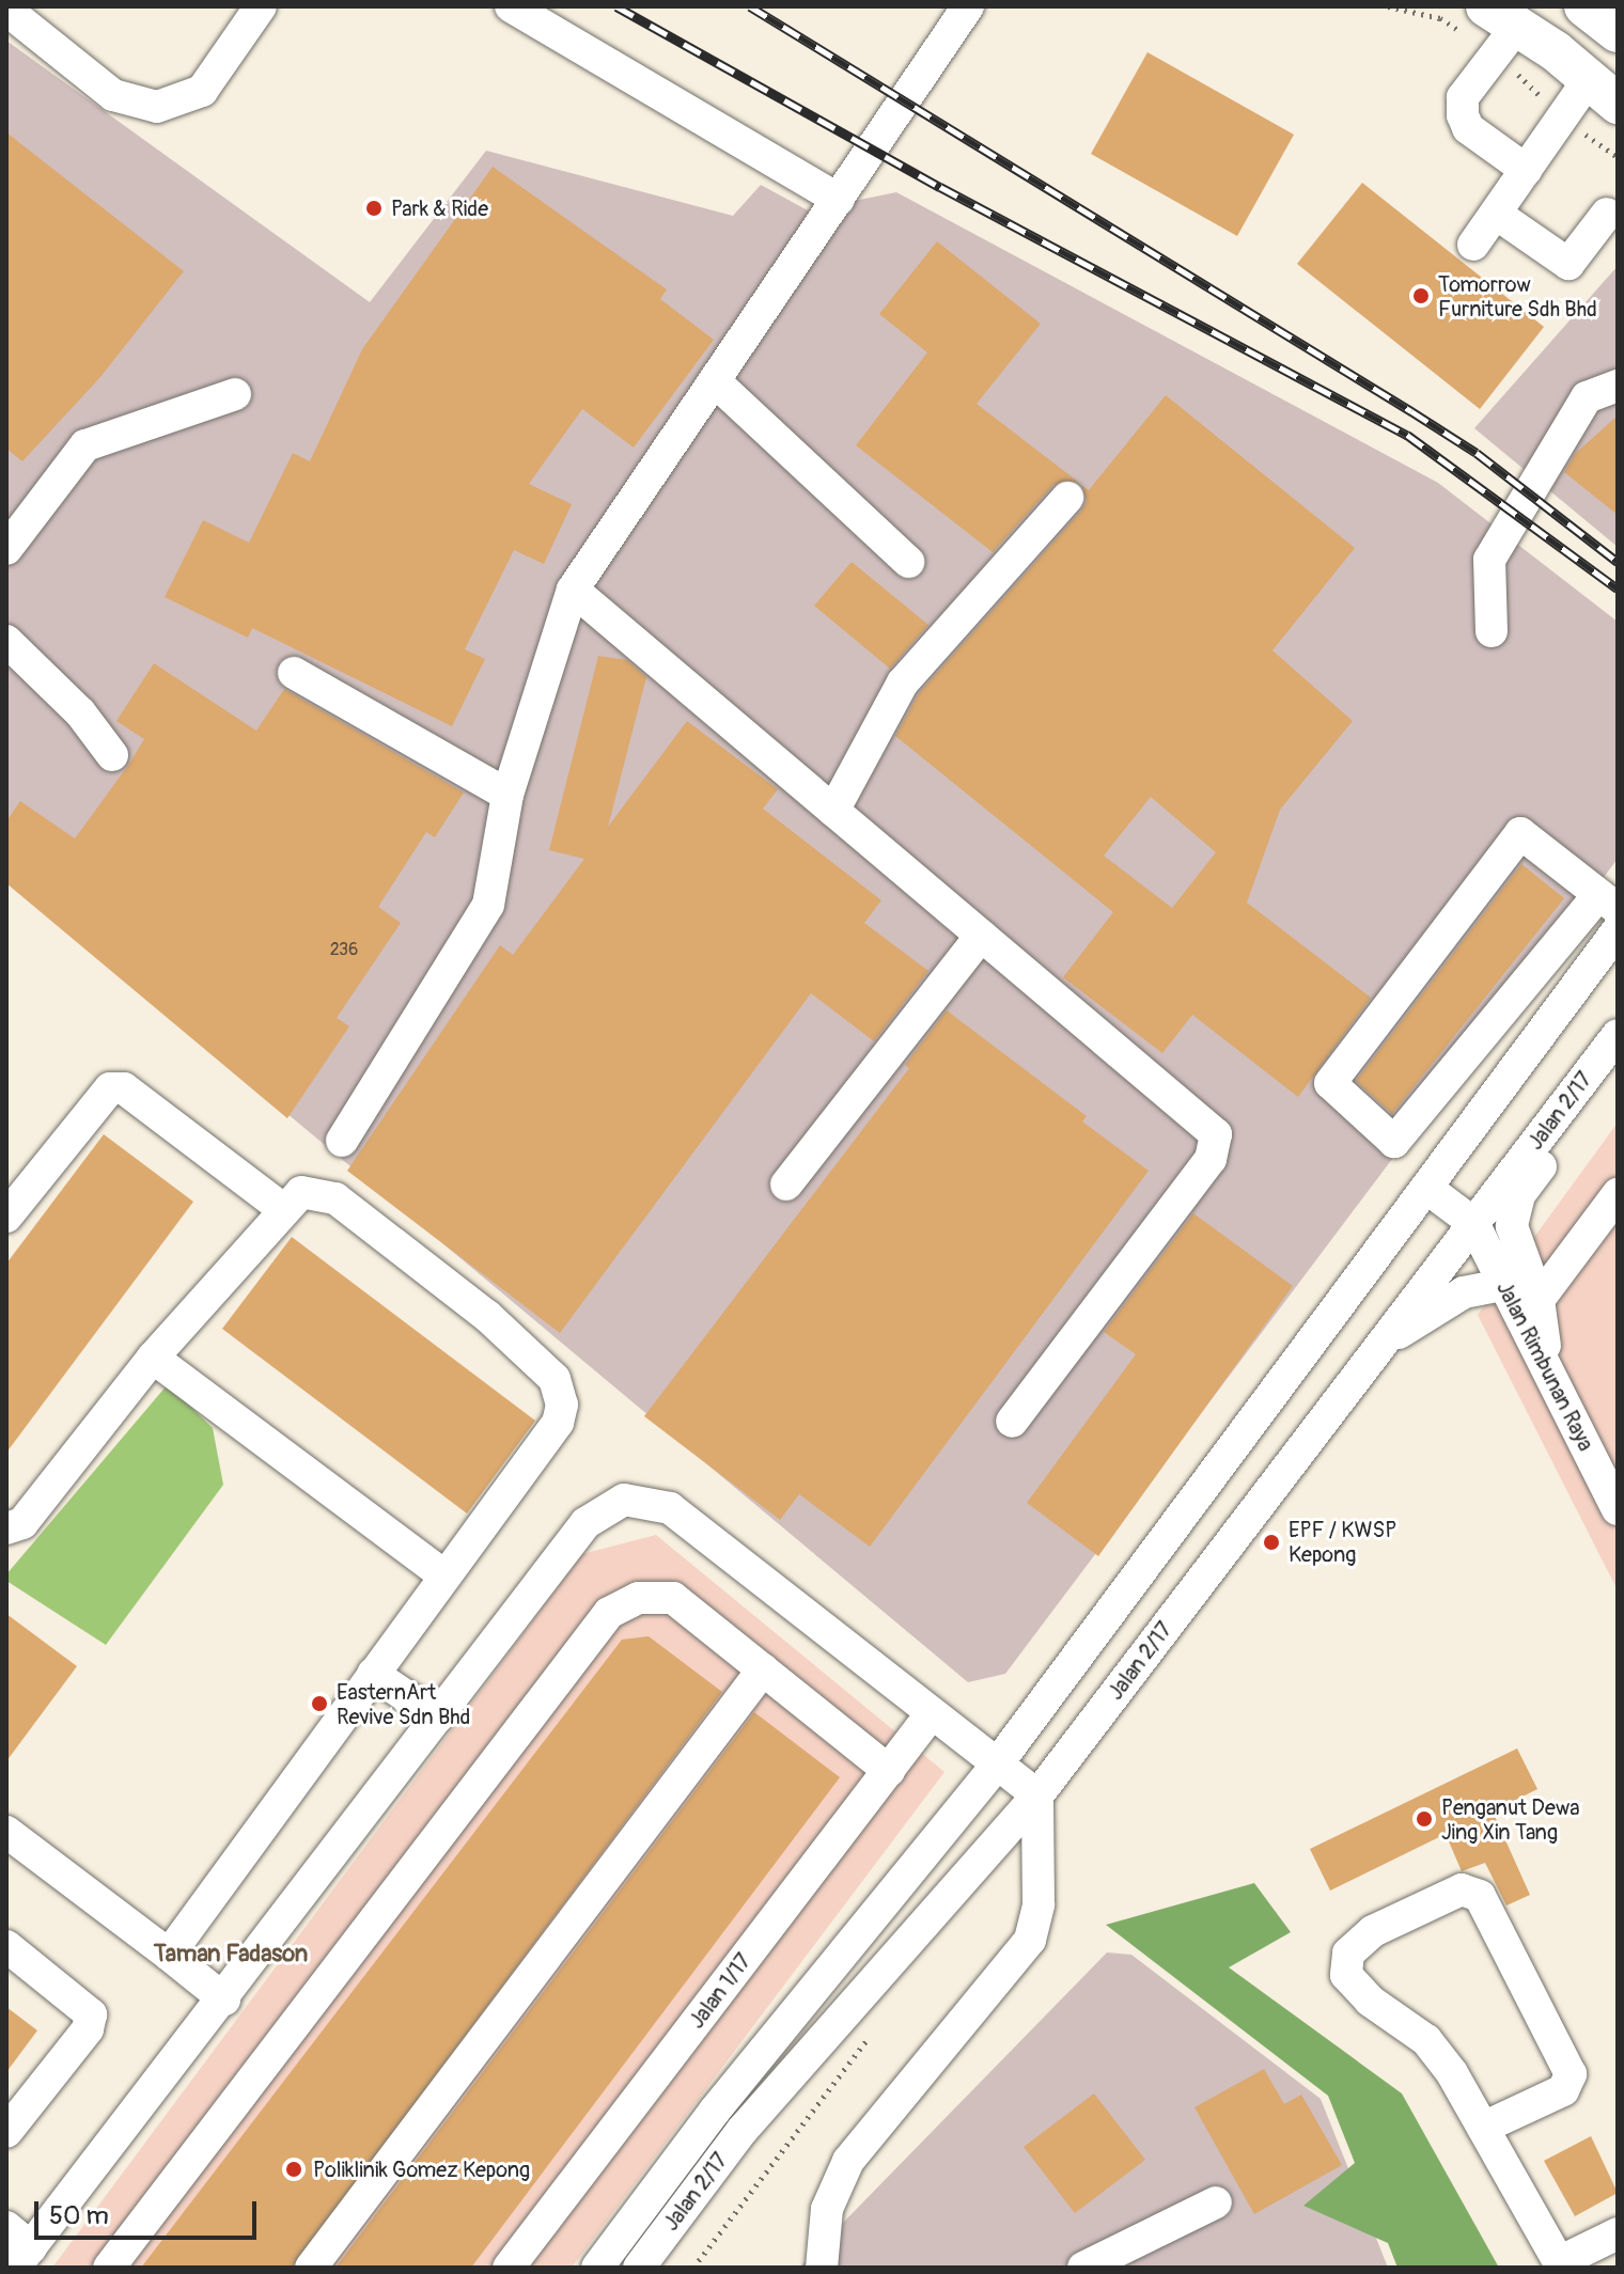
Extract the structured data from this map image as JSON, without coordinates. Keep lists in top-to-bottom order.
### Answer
{
  "streets": {
    "street": ["Jalan 2/17", "Jalan Rimbunan Raya", "Jalan 1/17"]
  },
  "crossings": [
    ["Jalan 2/17", "Jalan Rimbunan Raya"]
  ],
  "districts": ["Taman Fadason"],
  "places": [
    "Park & Ride",
    "Tomorrow Furniture Sdh Bhd",
    "EPF / KWSP Kepong",
    "EasternArt Revive Sdn Bhd",
    "Penganut Dewa Jing Xin Tang",
    "Poliklinik Gomez Kepong"
  ],
  "house_numbers": ["236"],
  "scale_bar": "50 m"
}
